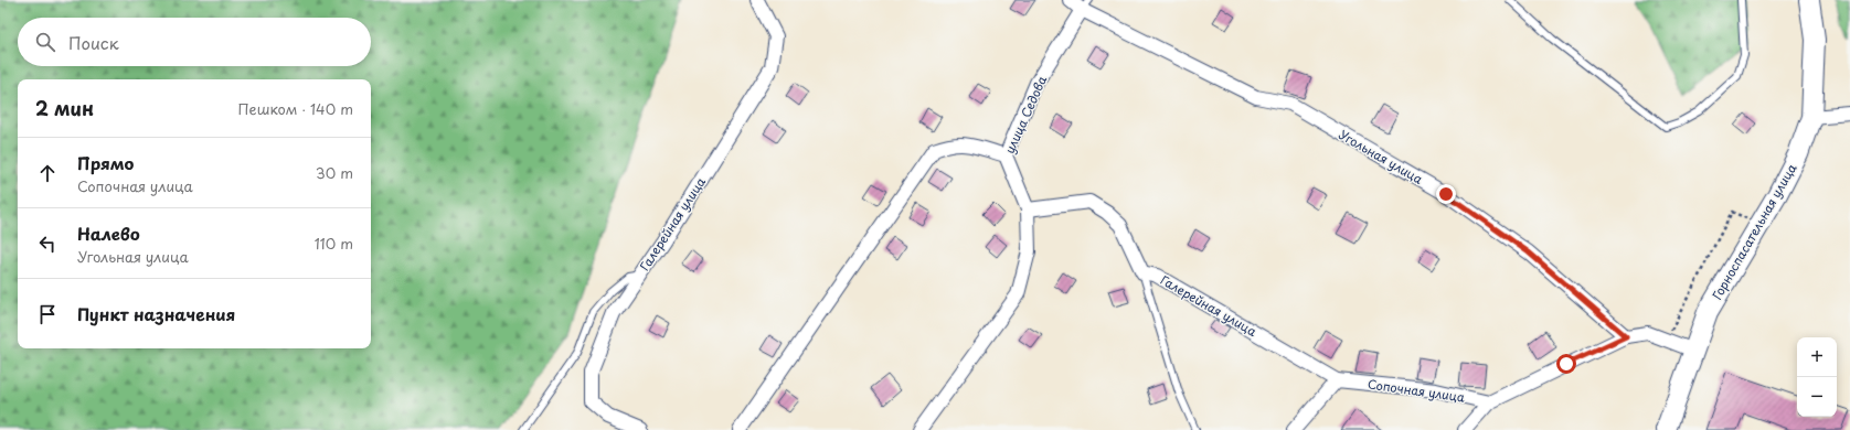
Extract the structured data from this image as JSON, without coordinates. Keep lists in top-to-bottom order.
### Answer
{
  "streets": {
    "main road": ["Горноспасательная улица"],
    "street": [
      "улица Седова",
      "Угольная улица",
      "Галерейная улица",
      "Сопочная улица"
    ]
  },
  "crossings": [
    ["улица Седова", "Угольная улица"],
    ["Галерейная улица", "Сопочная улица"]
  ],
  "page": {
    "search": "Поиск",
    "heading": ["2 мин", "Пешком · 140 m"],
    "list": [
      ["Прямо", "Сопочная улица", "30 m"],
      ["Налево", "Угольная улица", "110 m"],
      "Пункт назначения"
    ],
    "map_buttons": ["+", "−"]
  }
}
